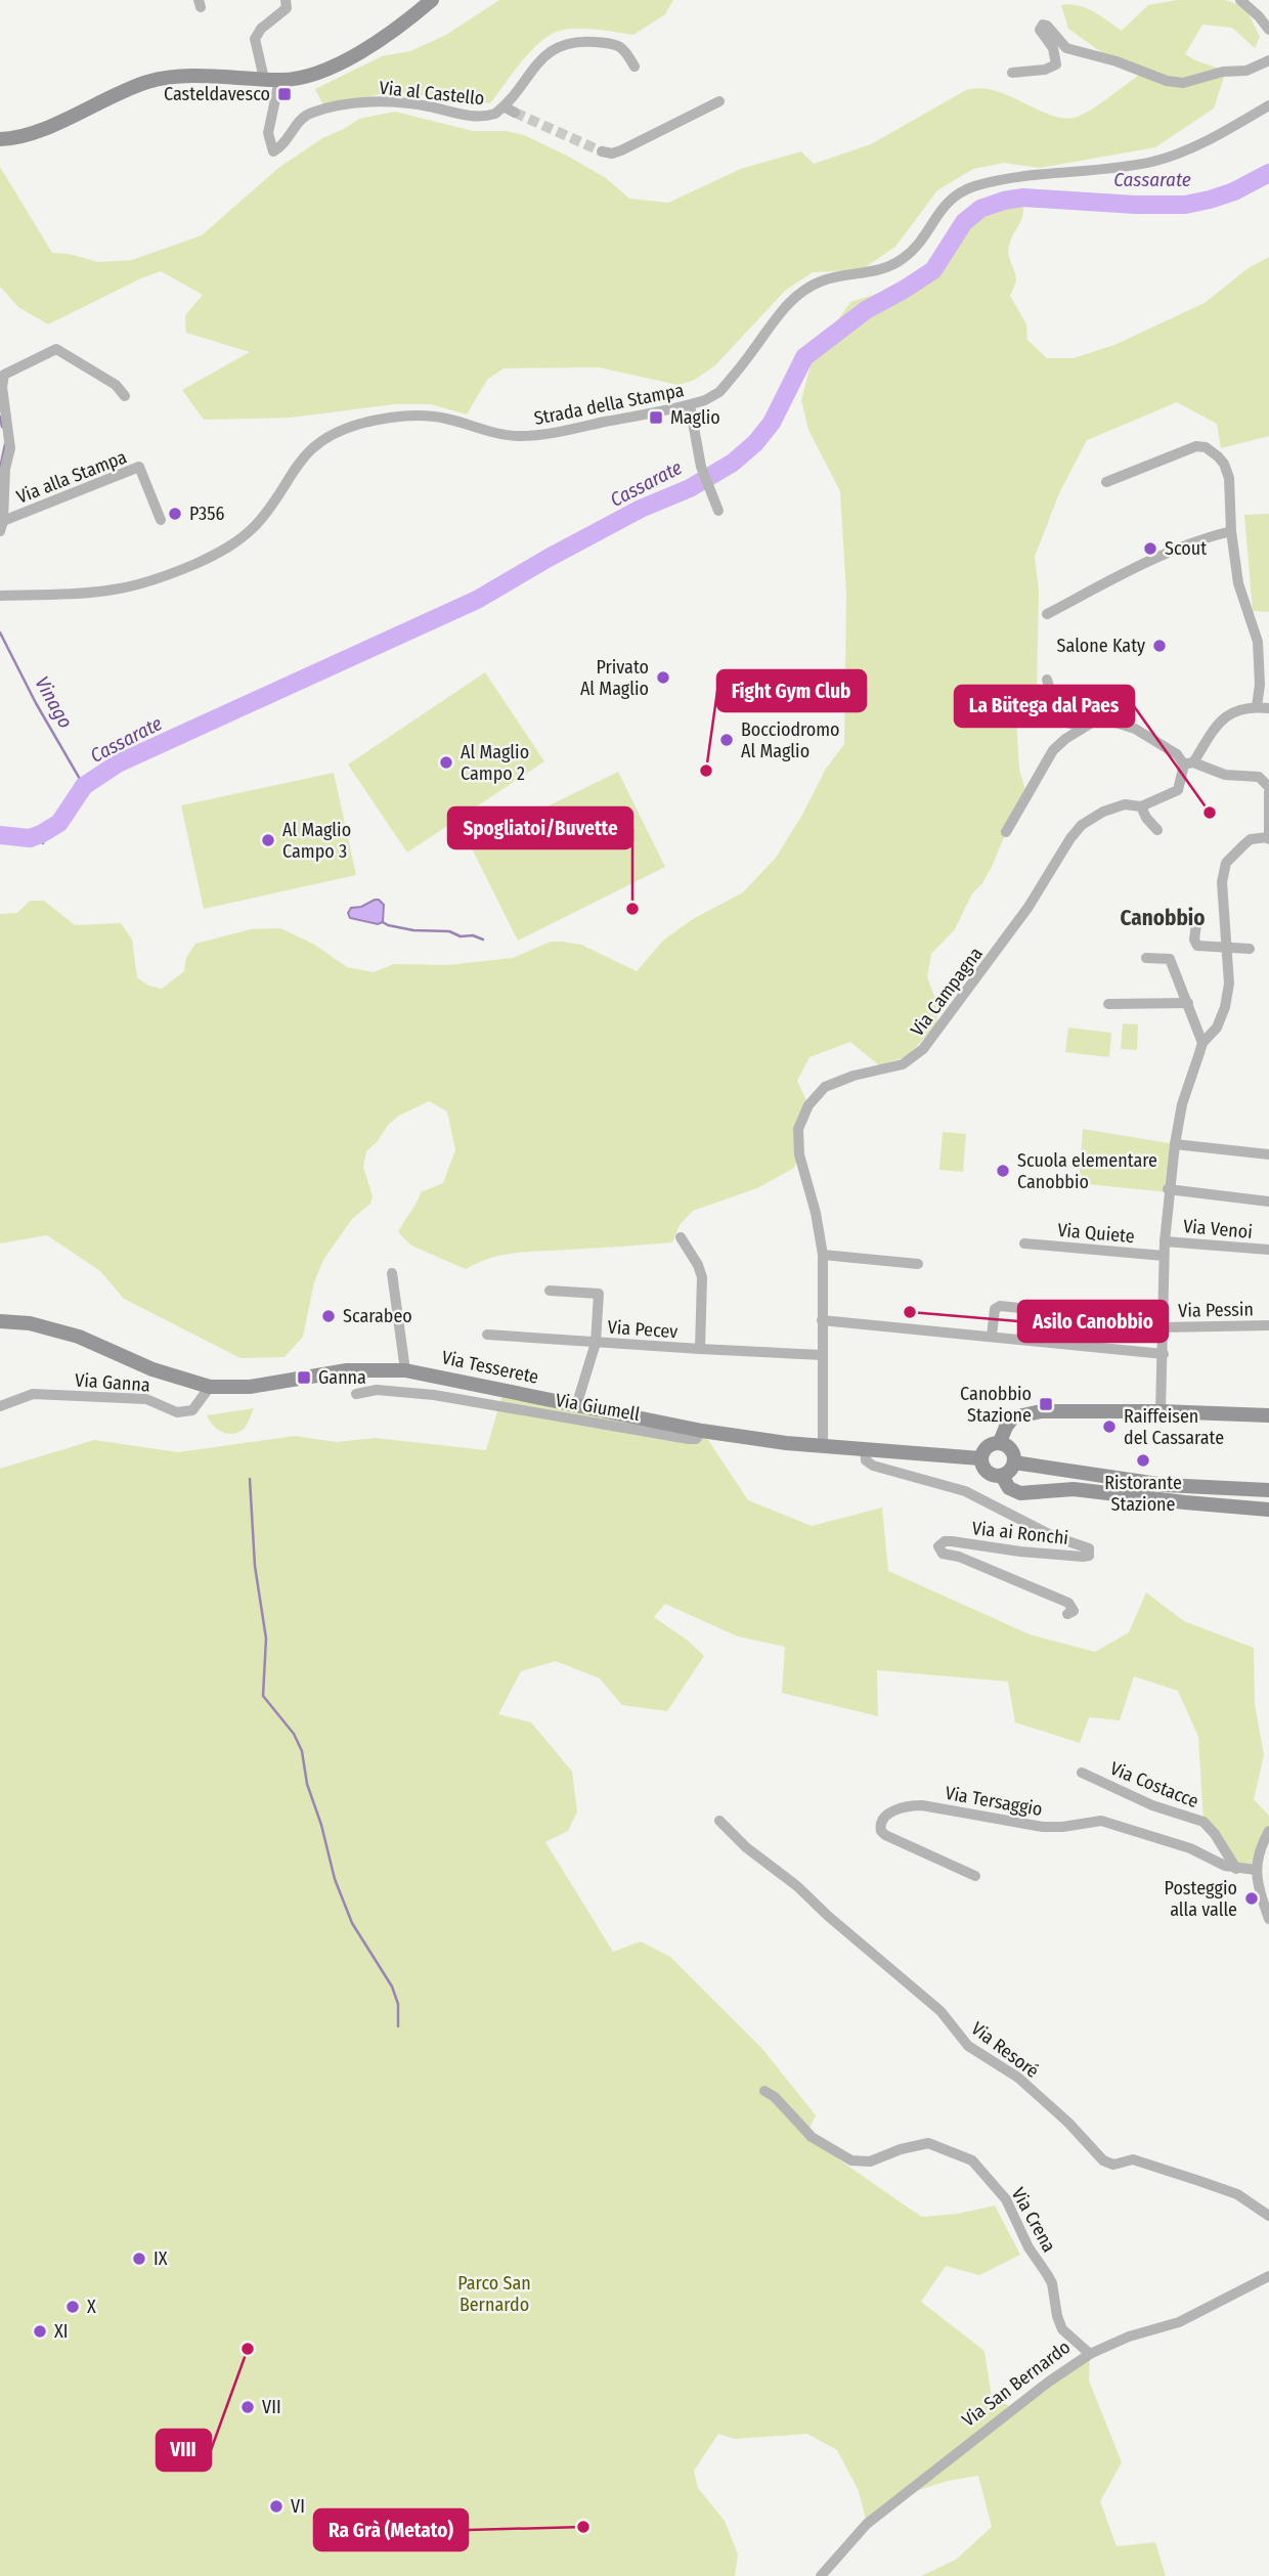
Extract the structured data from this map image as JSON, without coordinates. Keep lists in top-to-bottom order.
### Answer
{
  "streets": {
    "main road": ["Via Tesserete"],
    "street": [
      "Via al Castello",
      "Strada della Stampa",
      "Via alla Stampa",
      "Via Campagna",
      "Via Venoi",
      "Via Quiete",
      "Via Pessin",
      "Via Pecev",
      "Via Ganna",
      "Via Giumell",
      "Via ai Ronchi",
      "Via Costacce",
      "Via Tersaggio",
      "Via Resoré",
      "Via Crena",
      "Via San Bernardo"
    ]
  },
  "crossings": [
    ["Via Campagna", "Via Tesserete"],
    ["Via Pecev", "Via Tesserete"],
    ["Via Tesserete", "Via Ganna"],
    ["Via Tesserete", "Via Giumell"],
    ["Via Tesserete", "Via ai Ronchi"],
    ["Via Costacce", "Via Tersaggio"],
    ["Via Crena", "Via San Bernardo"]
  ],
  "districts": ["Canobbio"],
  "water": ["Cassarate", "Vinago"],
  "parks": ["Parco San Bernardo"],
  "places": {
    "transit": [
      "Casteldavesco",
      "Maglio",
      "Ganna",
      "Canobbio Stazione"
    ],
    "other": [
      "P356",
      "Scout",
      "Salone Katy",
      "Privato Al Maglio",
      "Bocciodromo Al Maglio",
      "Al Maglio Campo 2",
      "Fight Gym Club",
      "La Bütega dal Paes",
      "Al Maglio Campo 3",
      "Spogliatoi/Buvette",
      "Scuola elementare Canobbio",
      "Asilo Canobbio",
      "Scarabeo",
      "Raiffeisen del Cassarate",
      "Ristorante Stazione",
      "Posteggio alla valle",
      "IX",
      "X",
      "XI",
      "VIII",
      "VII",
      "VI",
      "Ra Grà (Metato)"
    ]
  }
}
